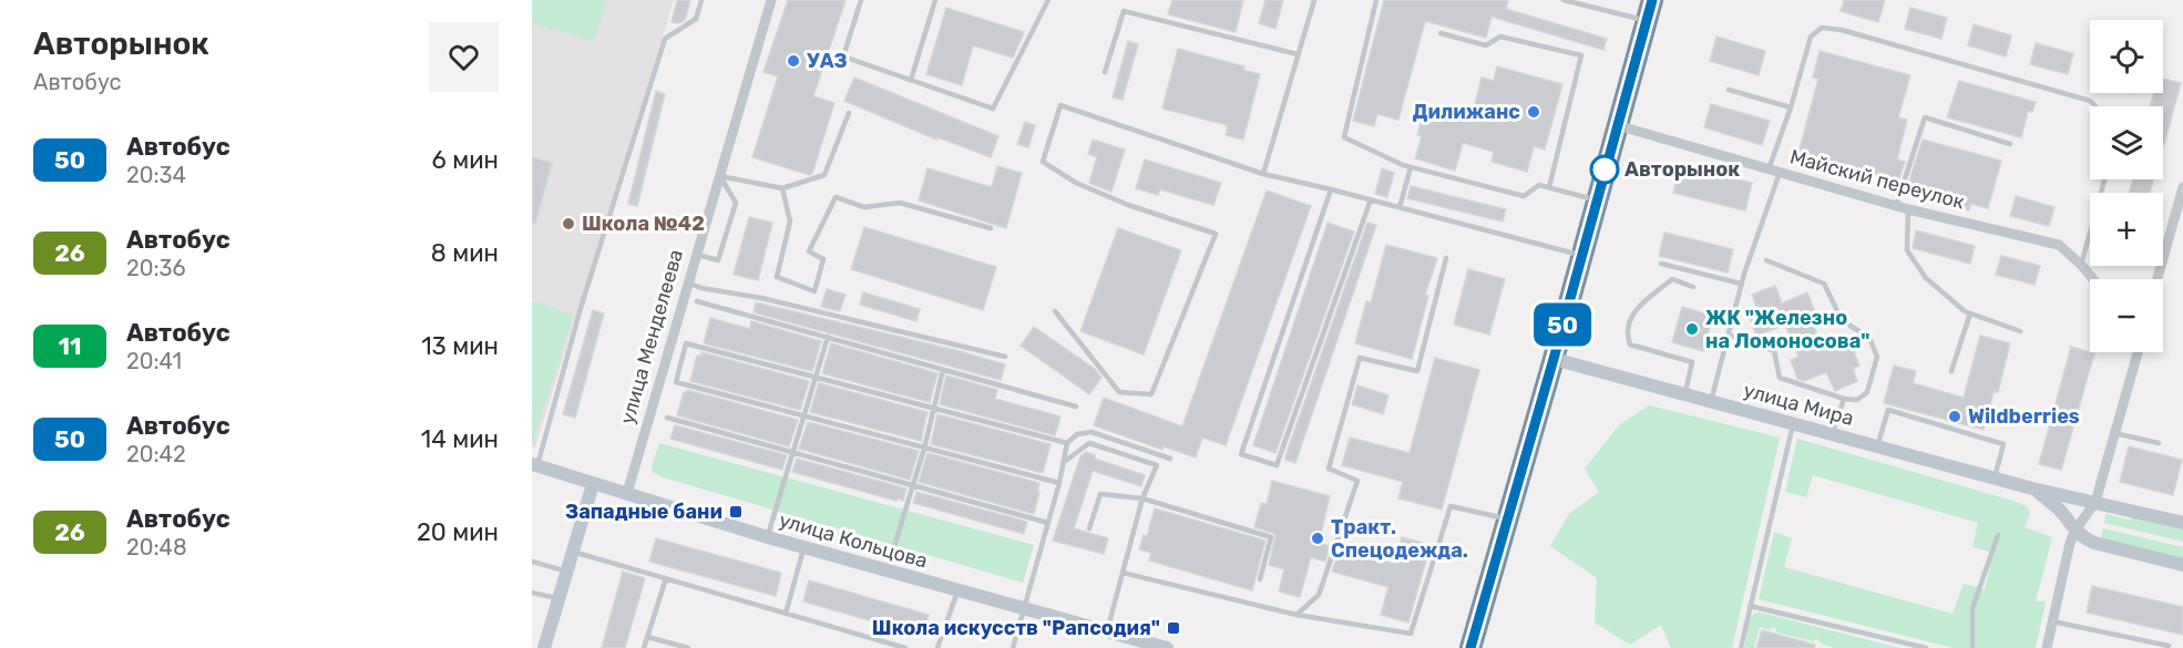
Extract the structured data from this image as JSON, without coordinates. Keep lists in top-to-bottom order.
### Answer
{
  "streets": {
    "street": [
      "Майский переулок",
      "улица Менделеева",
      "улица Мира",
      "улица Кольцова"
    ]
  },
  "crossings": [
    ["улица Менделеева", "улица Кольцова"]
  ],
  "places": {
    "other": [
      "УАЗ",
      "Дилижанс",
      "Авторынок",
      "Школа №42",
      "ЖК \"Железно на Ломоносова\"",
      "Wildberries",
      "Тракт. Спецодежда."
    ],
    "transit": ["Западные бани", "Школа искусств \"Рапсодия\""]
  },
  "lines": ["bus line 50"],
  "page": {
    "heading": ["Авторынок", "Автобус"],
    "on_map": "50",
    "map_buttons": ["+", "−"],
    "list": [
      {
        "mark": "50",
        "name": "Автобус",
        "note": "20:34",
        "value": "6 мин"
      },
      {
        "mark": "26",
        "name": "Автобус",
        "note": "20:36",
        "value": "8 мин"
      },
      {
        "mark": "11",
        "name": "Автобус",
        "note": "20:41",
        "value": "13 мин"
      },
      {
        "mark": "50",
        "name": "Автобус",
        "note": "20:42",
        "value": "14 мин"
      },
      {
        "mark": "26",
        "name": "Автобус",
        "note": "20:48",
        "value": "20 мин"
      }
    ]
  }
}
